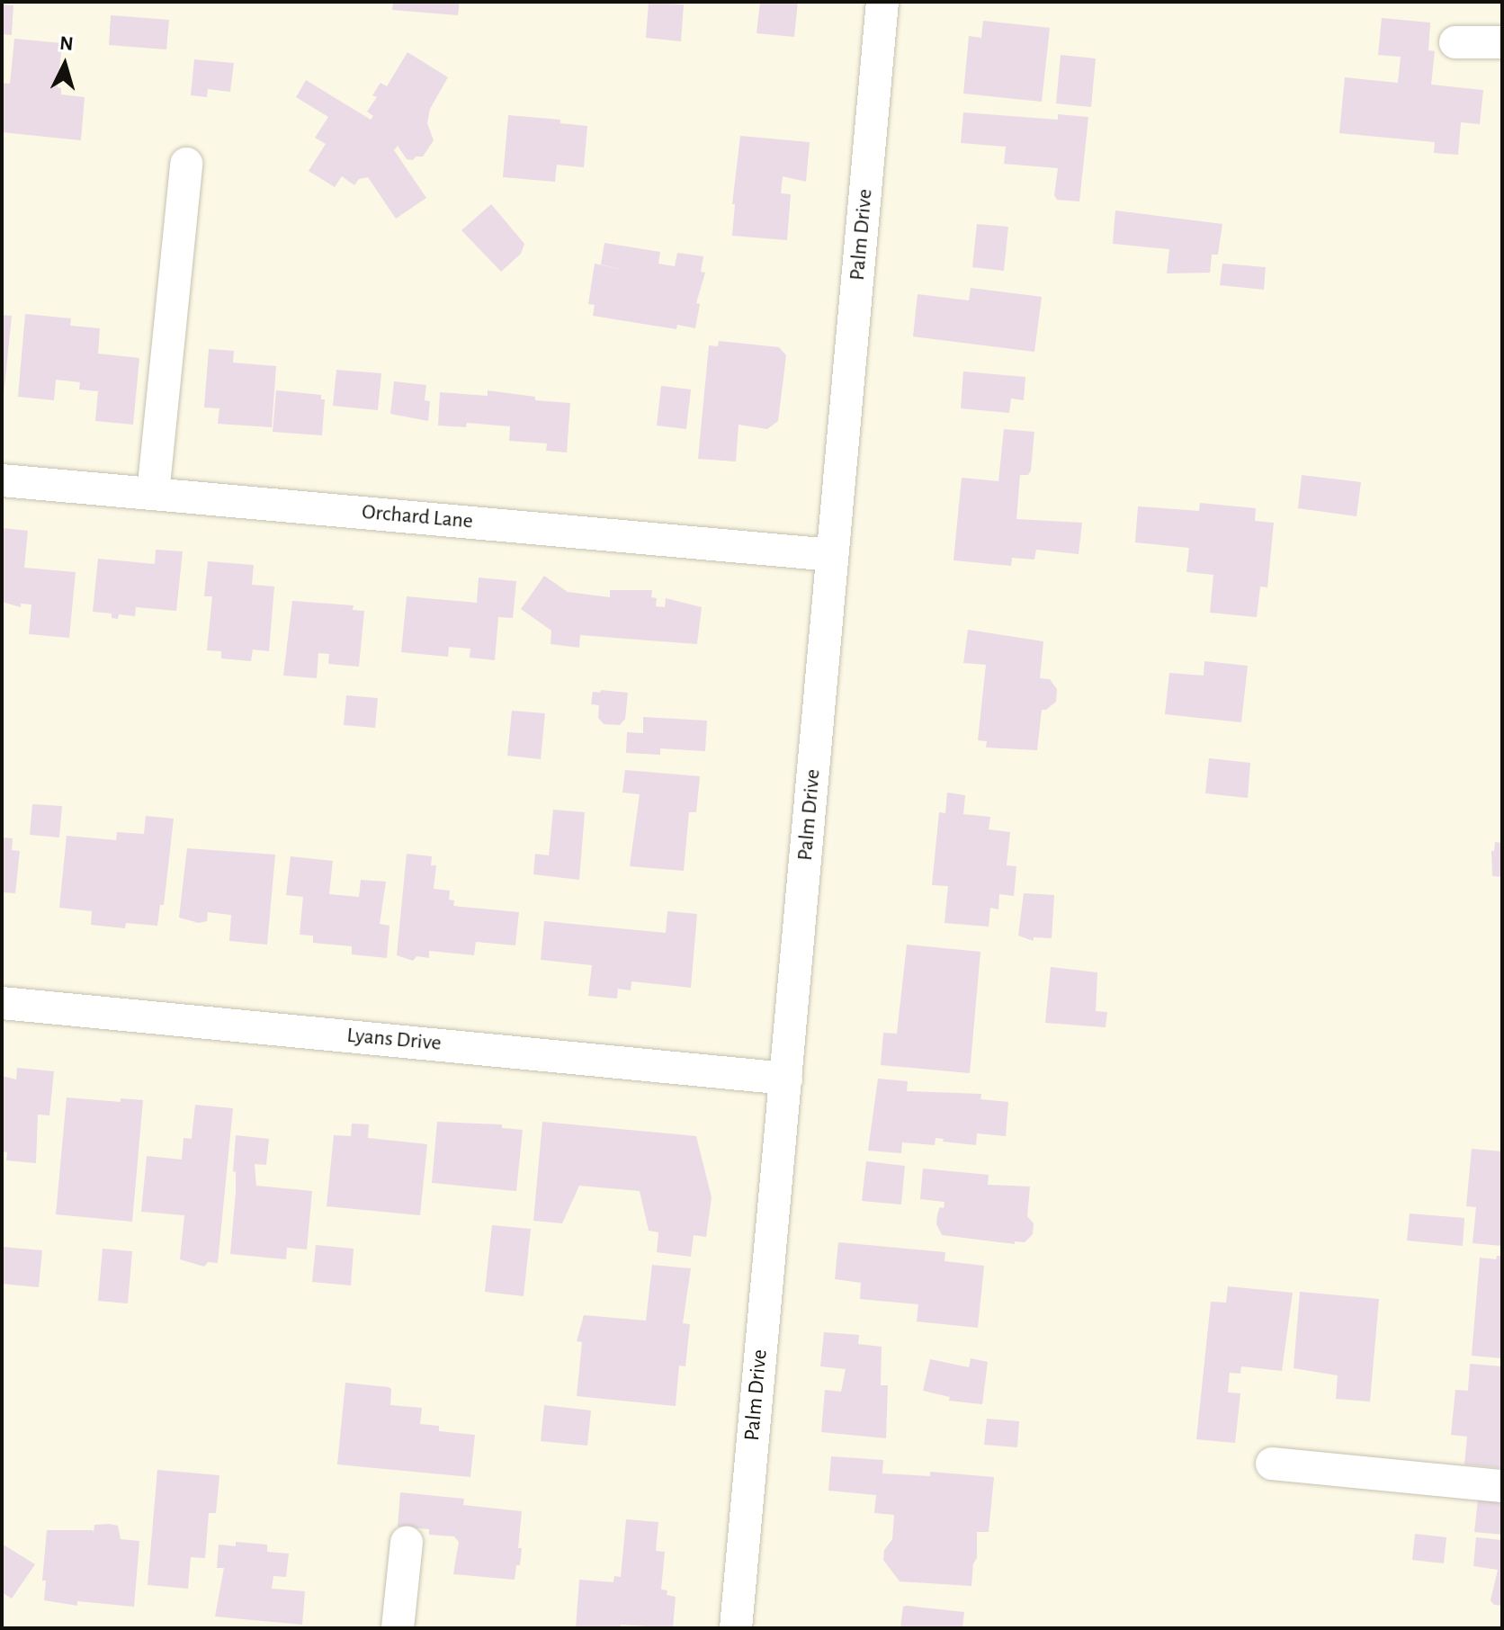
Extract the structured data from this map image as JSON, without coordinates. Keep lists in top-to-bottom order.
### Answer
{
  "streets": {
    "street": ["Palm Drive", "Orchard Lane", "Lyans Drive"]
  },
  "crossings": [
    ["Palm Drive", "Orchard Lane"],
    ["Palm Drive", "Lyans Drive"]
  ],
  "north": "top"
}
